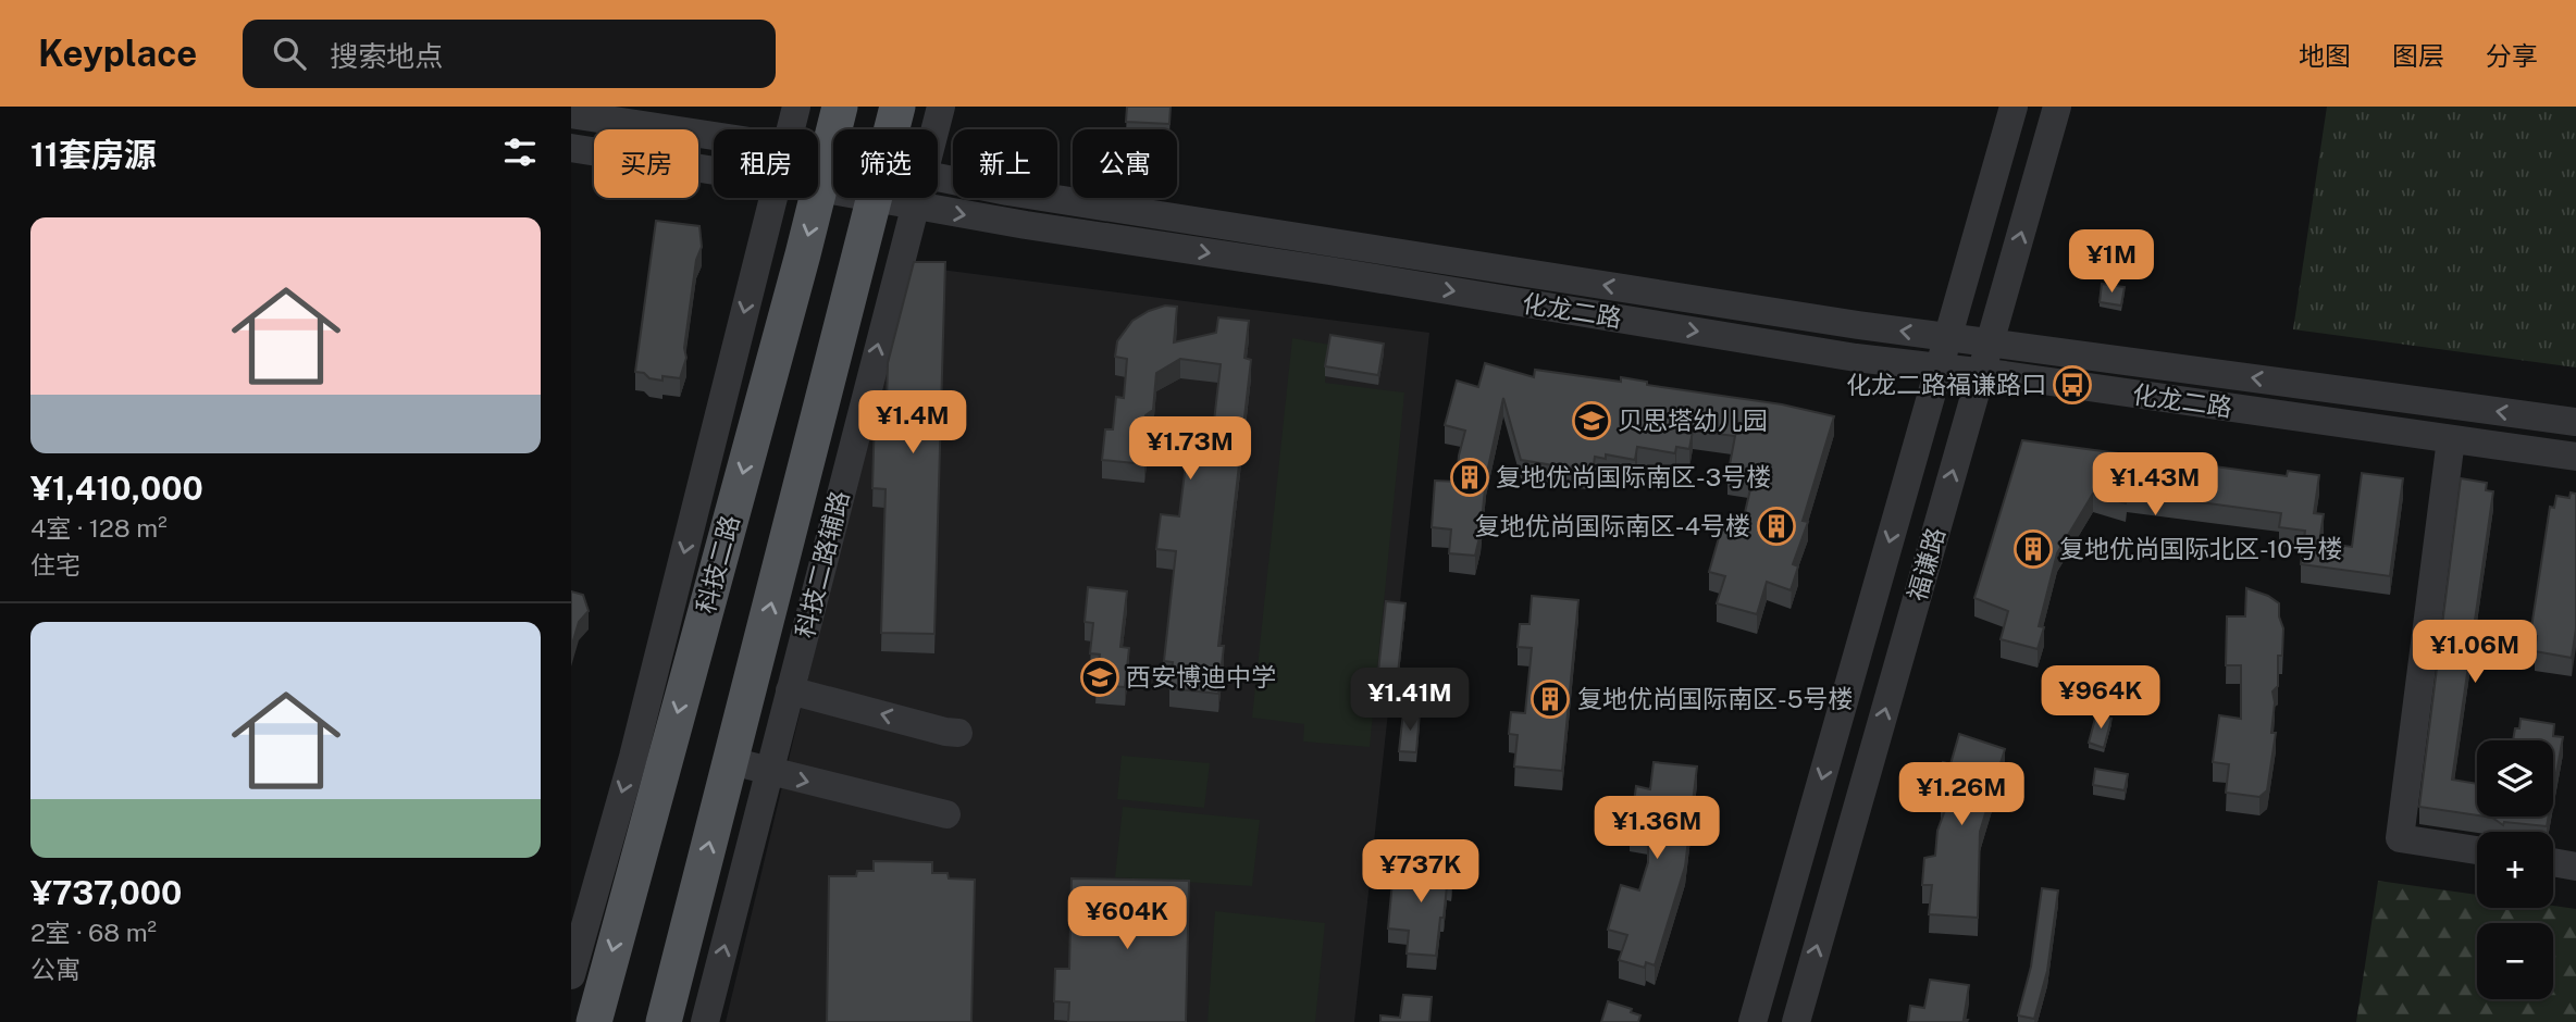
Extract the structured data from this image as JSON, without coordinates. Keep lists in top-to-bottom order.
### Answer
{
  "streets": {
    "main road": ["科技二路"],
    "street": ["化龙二路", "科技二路辅路", "福谦路"]
  },
  "crossings": [
    ["化龙二路", "科技二路"],
    ["化龙二路", "科技二路辅路"],
    ["化龙二路", "福谦路"]
  ],
  "places": {
    "bus stop": ["化龙二路福谦路口"],
    "school or university": ["贝思塔幼儿园", "西安博迪中学"],
    "building": [
      "复地优尚国际南区-3号楼",
      "复地优尚国际南区-4号楼",
      "复地优尚国际北区-10号楼",
      "复地优尚国际南区-5号楼"
    ]
  },
  "page": {
    "header": "Keyplace",
    "search": "搜索地点",
    "nav": ["地图", "图层", "分享"],
    "heading": "11套房源",
    "chip": [
      "买房",
      "租房",
      "筛选",
      "新上",
      "公寓"
    ],
    "list": [
      {
        "name": "¥1,410,000",
        "note": "4室 · 128 m² · 住宅"
      },
      {
        "name": "¥737,000",
        "note": "2室 · 68 m² · 公寓"
      }
    ],
    "price": [
      "¥1M",
      "¥1.4M",
      "¥1.73M",
      "¥1.43M",
      "¥1.06M",
      "¥964K",
      "¥1.41M",
      "¥1.26M",
      "¥1.36M",
      "¥737K",
      "¥604K"
    ],
    "map_buttons": ["+", "−"]
  }
}
